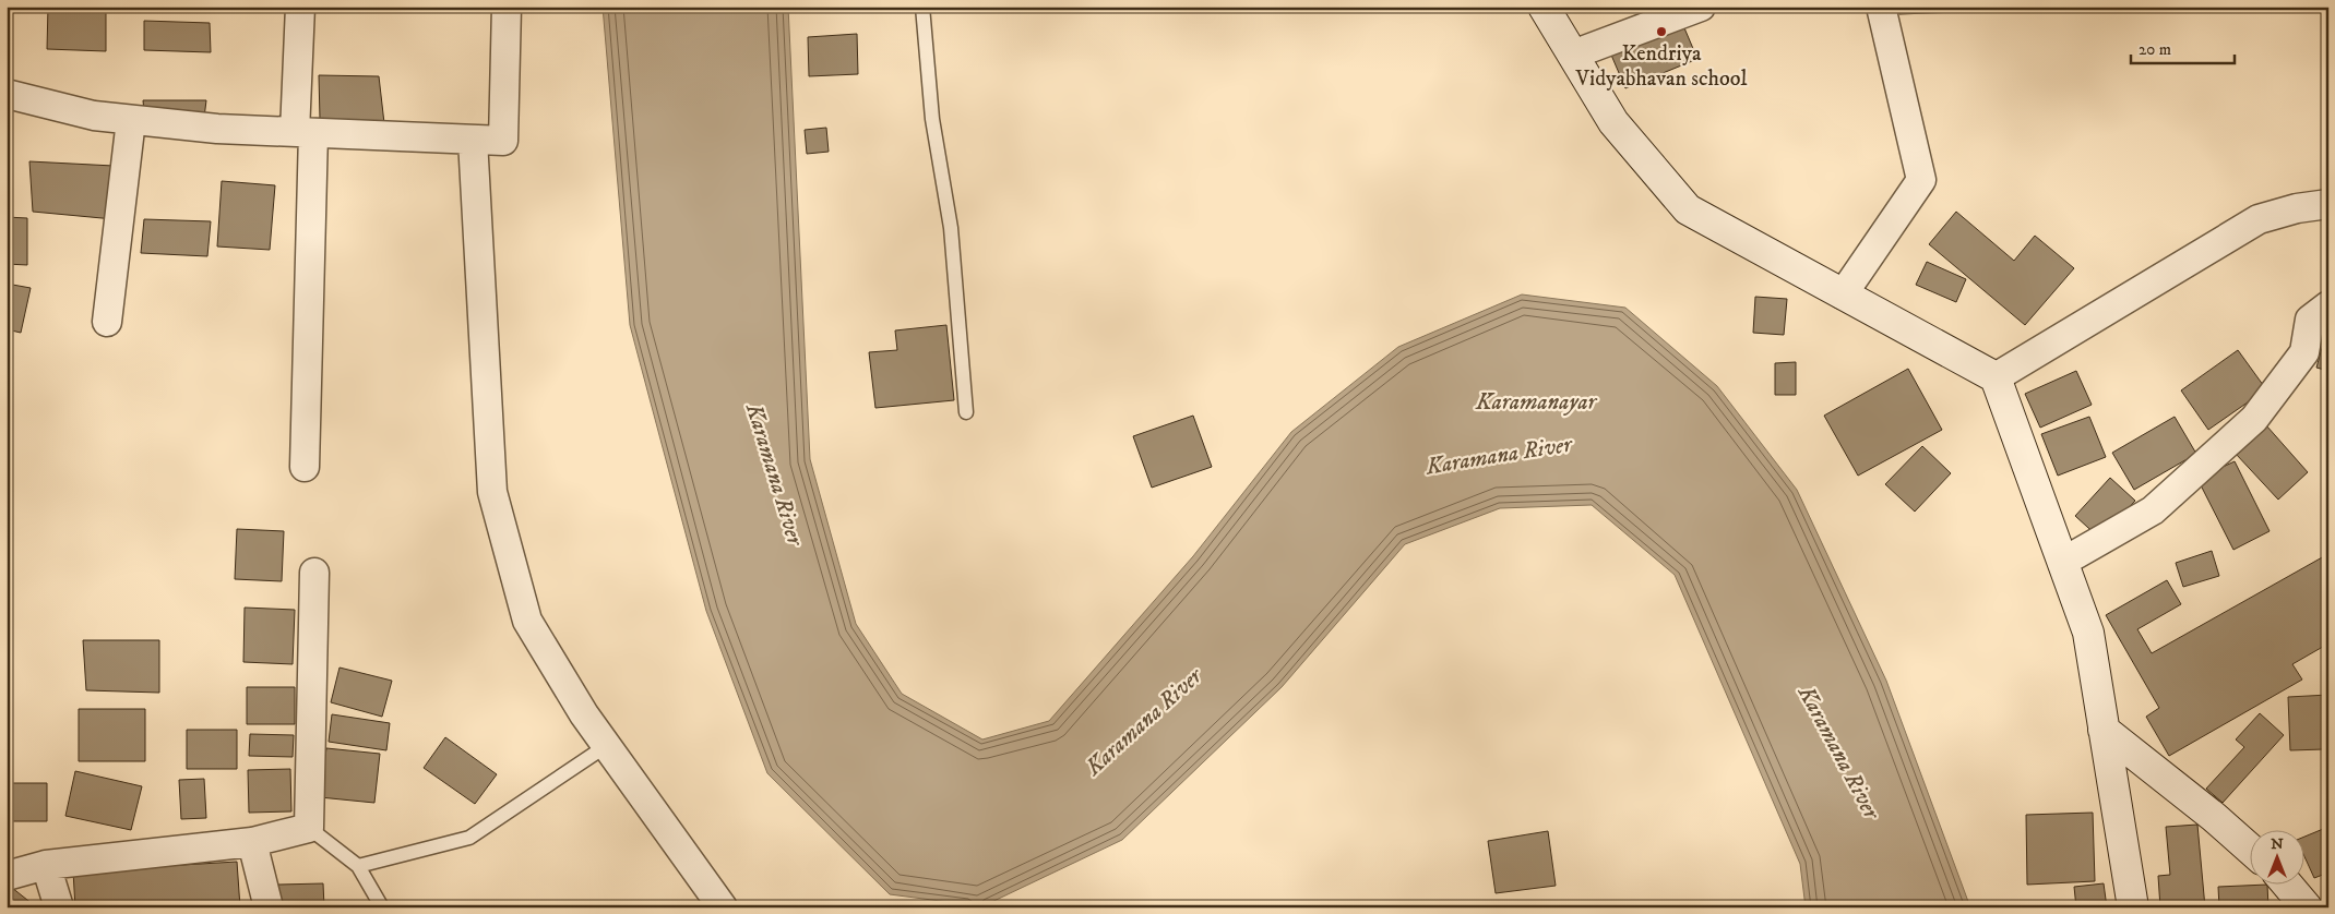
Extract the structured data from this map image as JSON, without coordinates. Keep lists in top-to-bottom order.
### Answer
{
  "water": ["Karamanayar", "Karamana River"],
  "places": ["Kendriya Vidyabhavan school"],
  "scale_bar": "20 m",
  "north": "top"
}
